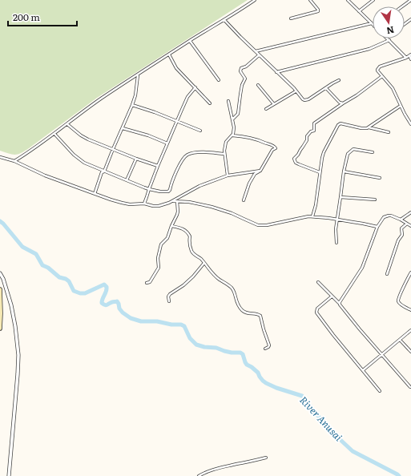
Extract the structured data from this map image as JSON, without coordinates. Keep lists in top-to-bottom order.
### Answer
{
  "water": ["River Anusai"],
  "scale_bar": "200 m",
  "north": "bottom"
}
